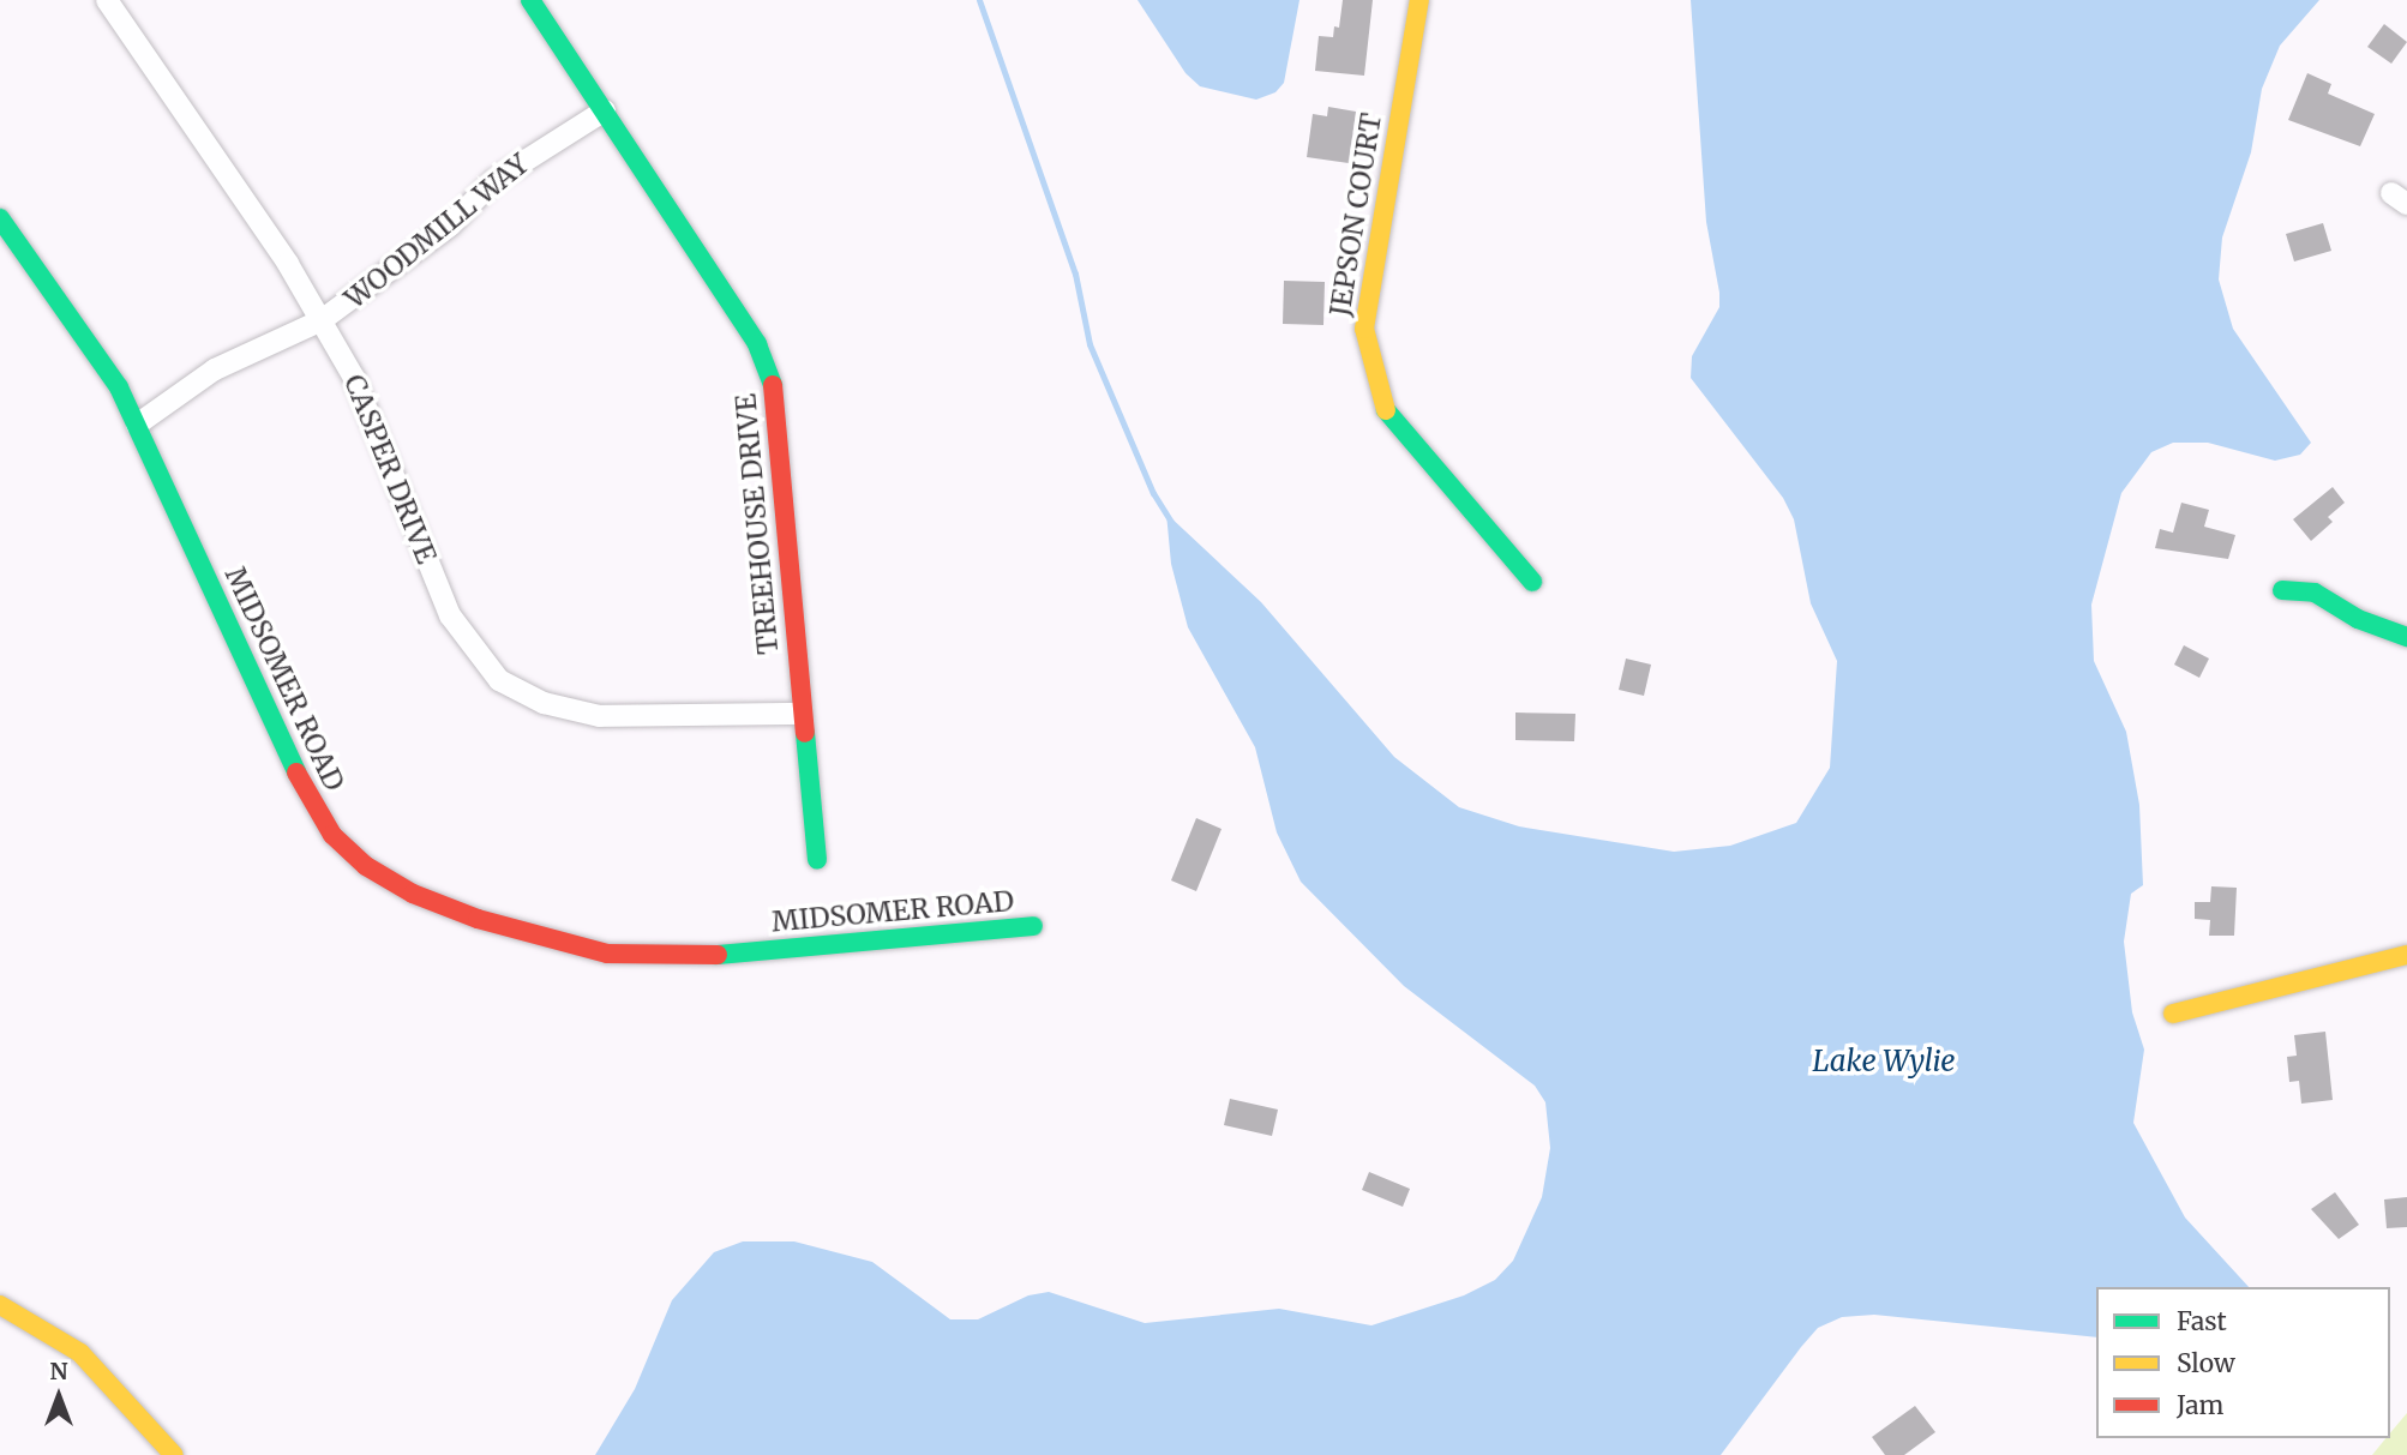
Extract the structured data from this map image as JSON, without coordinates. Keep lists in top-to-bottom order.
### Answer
{
  "streets": {
    "street": [
      "JEPSON COURT",
      "WOODMILL WAY",
      "CASPER DRIVE",
      "TREEHOUSE DRIVE",
      "MIDSOMER ROAD"
    ]
  },
  "crossings": [
    ["WOODMILL WAY", "CASPER DRIVE"],
    ["WOODMILL WAY", "TREEHOUSE DRIVE"],
    ["WOODMILL WAY", "MIDSOMER ROAD"],
    ["CASPER DRIVE", "TREEHOUSE DRIVE"]
  ],
  "water": ["Lake Wylie"],
  "legend": ["Fast", "Slow", "Jam"],
  "north": "top"
}
